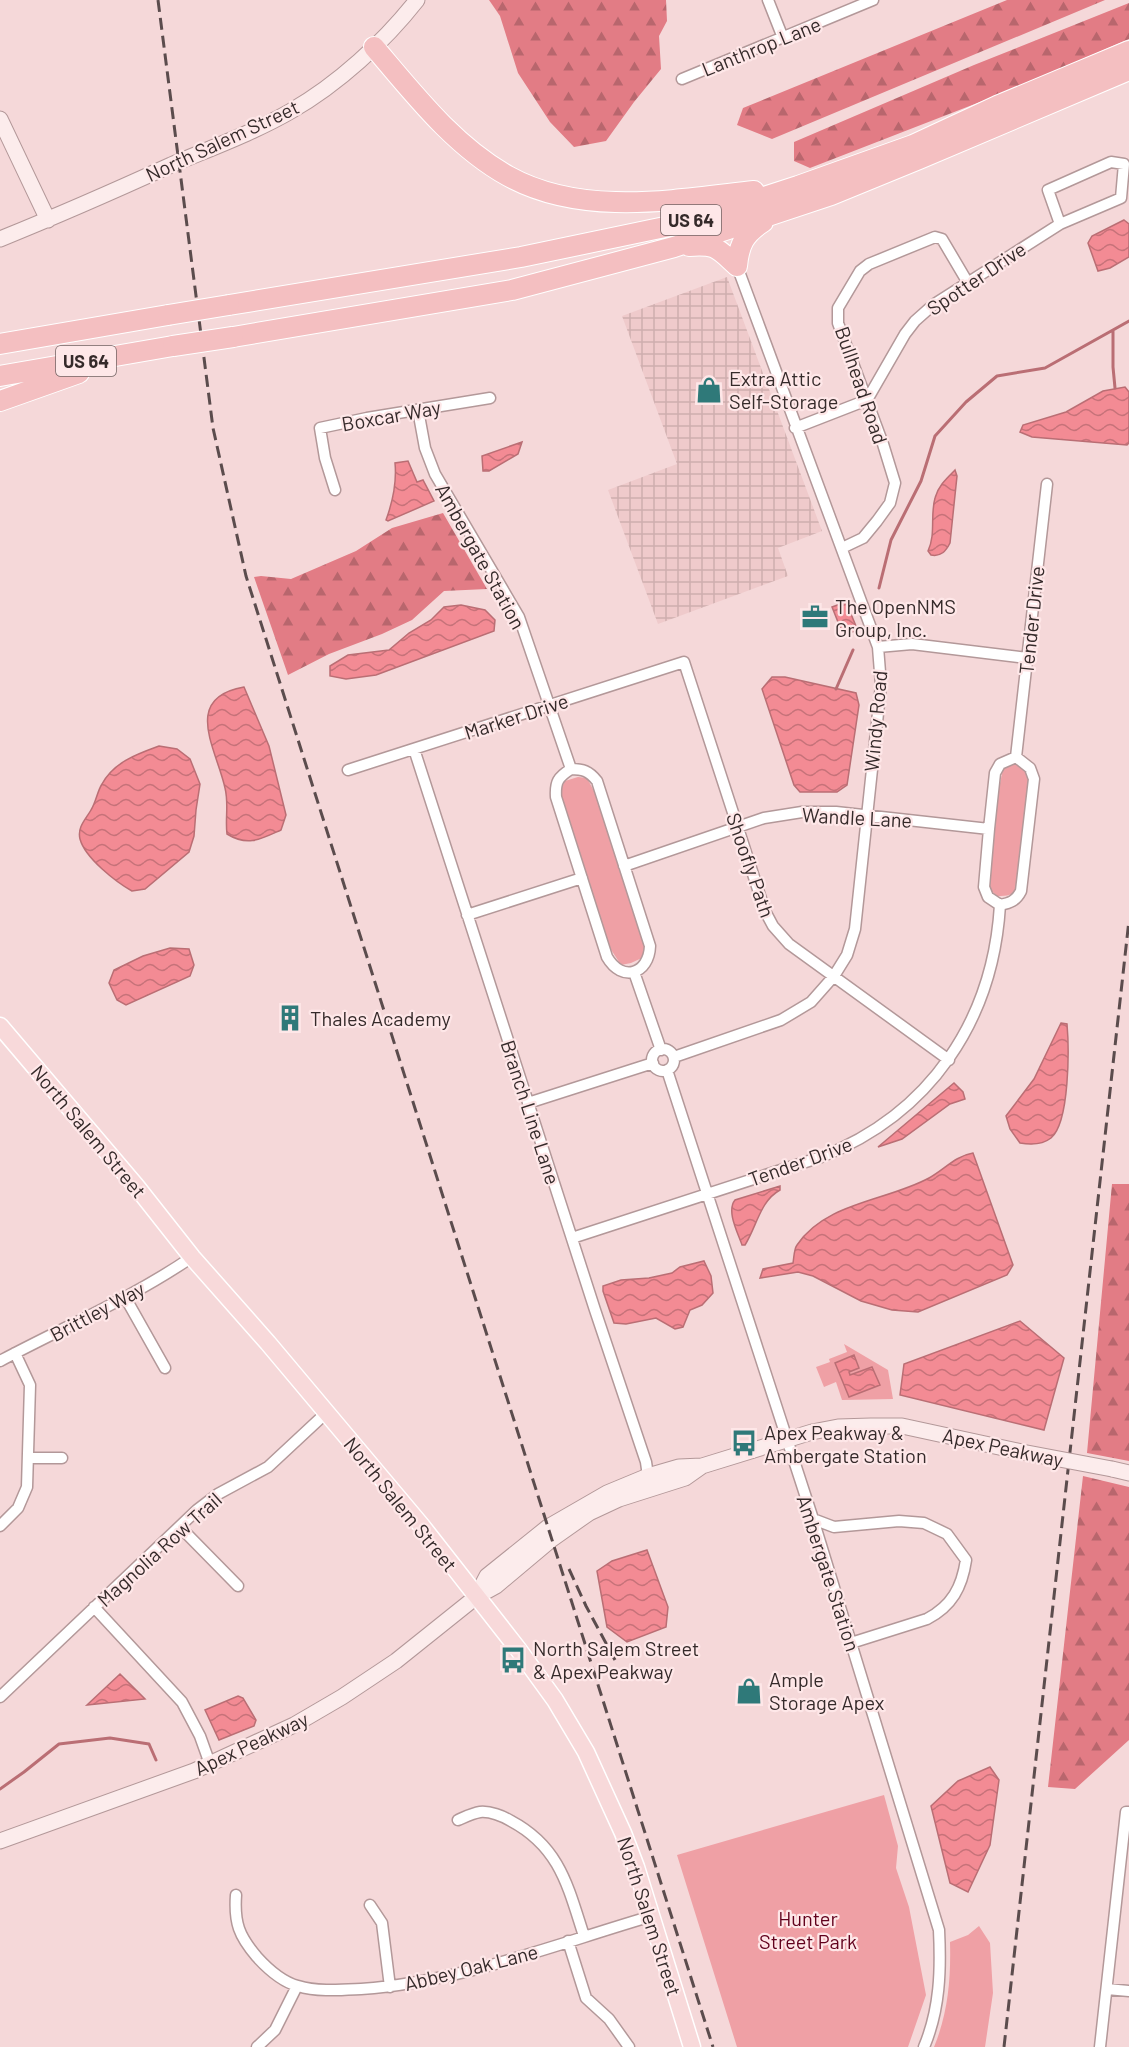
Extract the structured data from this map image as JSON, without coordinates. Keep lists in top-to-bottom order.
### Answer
{
  "streets": {
    "highway": ["US 64"],
    "main road": ["North Salem Street", "Apex Peakway"],
    "street": [
      "Lanthrop Lane",
      "Spotter Drive",
      "Bullhead Road",
      "Boxcar Way",
      "Ambergate Station",
      "Tender Drive",
      "Marker Drive",
      "Windy Road",
      "Wandle Lane",
      "Shoofly Path",
      "Branch Line Lane",
      "Brittley Way",
      "Magnolia Row Trail",
      "Abbey Oak Lane"
    ]
  },
  "crossings": [
    ["North Salem Street", "Brittley Way"],
    ["North Salem Street", "Apex Peakway"],
    ["North Salem Street", "Magnolia Row Trail"],
    ["North Salem Street", "Abbey Oak Lane"],
    ["Spotter Drive", "Bullhead Road"],
    ["Bullhead Road", "Windy Road"],
    ["Boxcar Way", "Ambergate Station"],
    ["Ambergate Station", "Tender Drive"],
    ["Ambergate Station", "Marker Drive"],
    ["Ambergate Station", "Windy Road"],
    ["Ambergate Station", "Apex Peakway"],
    ["Tender Drive", "Shoofly Path"],
    ["Tender Drive", "Branch Line Lane"],
    ["Marker Drive", "Shoofly Path"],
    ["Marker Drive", "Branch Line Lane"],
    ["Windy Road", "Wandle Lane"],
    ["Windy Road", "Shoofly Path"],
    ["Wandle Lane", "Shoofly Path"],
    ["Branch Line Lane", "Apex Peakway"]
  ],
  "parks": ["Hunter Street Park"],
  "places": {
    "shop": ["Extra Attic Self-Storage", "Ample Storage Apex"],
    "office": ["The OpenNMS Group, Inc."],
    "building": ["Thales Academy"],
    "bus stop": ["Apex Peakway & Ambergate Station", "North Salem Street & Apex Peakway"]
  }
}
